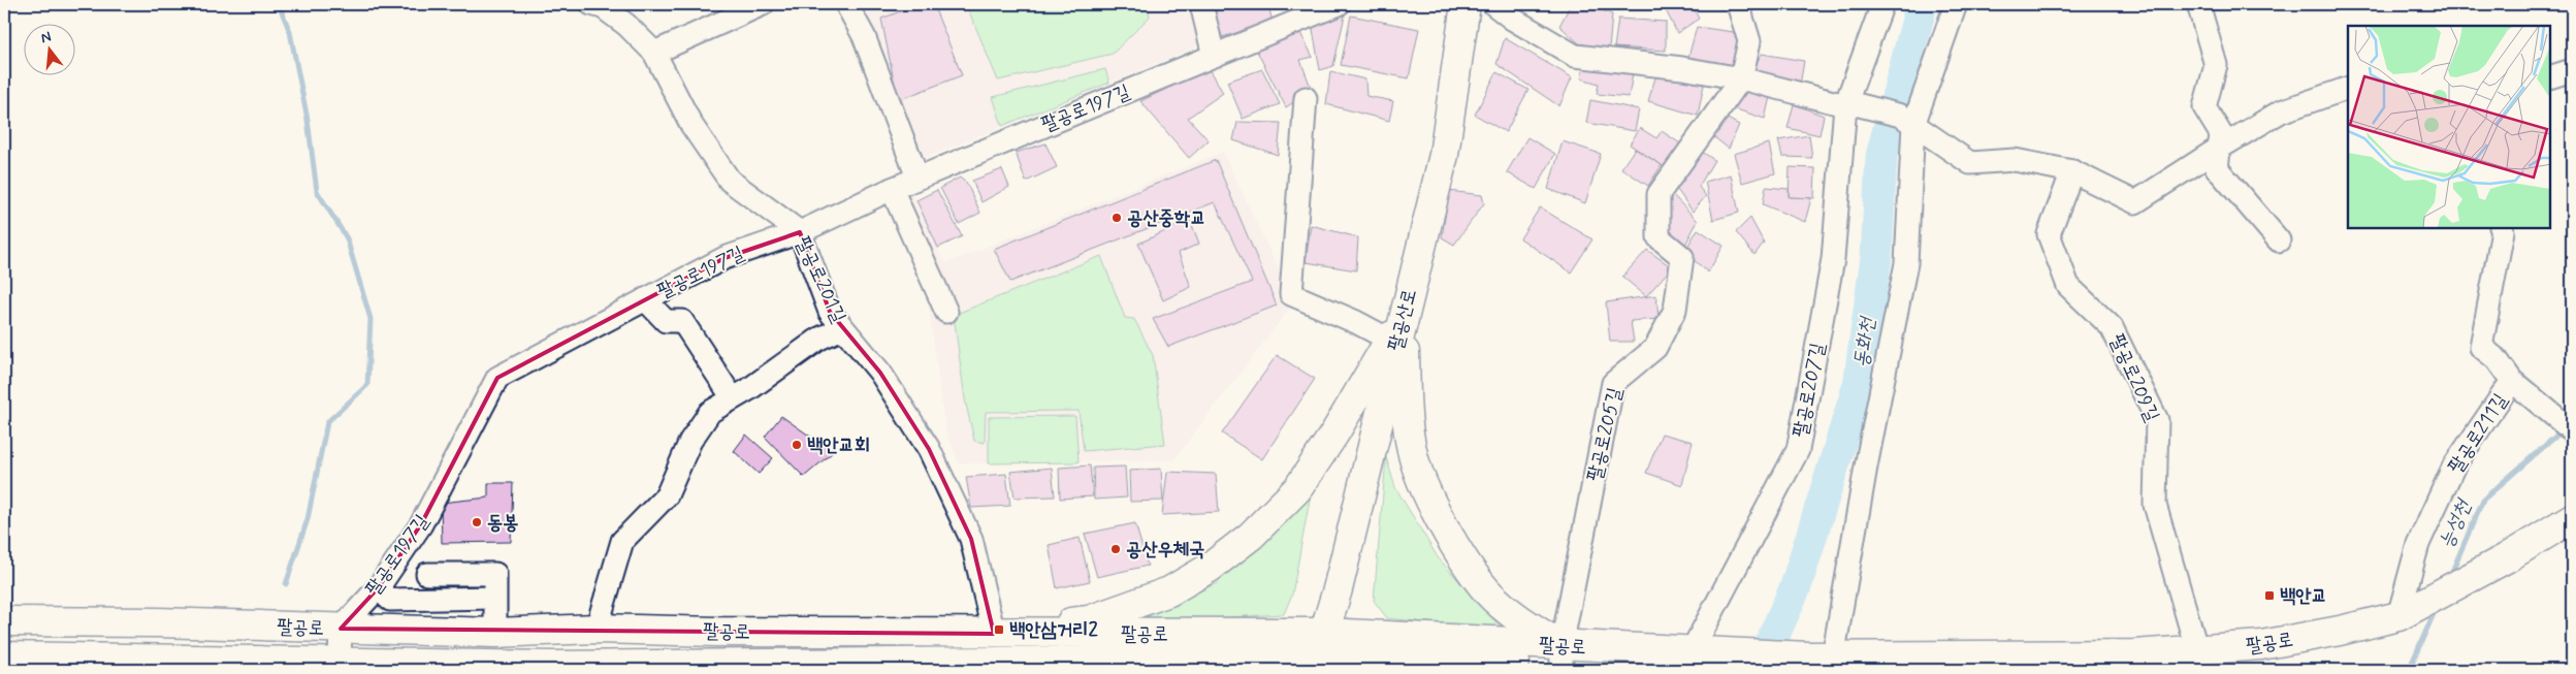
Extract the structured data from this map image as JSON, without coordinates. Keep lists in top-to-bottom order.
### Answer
{
  "streets": {
    "main road": ["팔공산로", "팔공로"],
    "street": [
      "팔공로197길",
      "팔공로201길",
      "팔공로209길",
      "팔공로207길",
      "팔공로211길",
      "팔공로205길"
    ]
  },
  "crossings": [
    ["팔공로197길", "팔공로201길"],
    ["팔공로197길", "팔공로"],
    ["팔공로201길", "팔공로"],
    ["팔공산로", "팔공로"],
    ["팔공로209길", "팔공로"],
    ["팔공로207길", "팔공로"],
    ["팔공로211길", "팔공로"],
    ["팔공로205길", "팔공로"]
  ],
  "water": ["동화천", "능성천"],
  "places": {
    "other": [
      "공산중학교",
      "백안교회",
      "동봉",
      "공산우체국"
    ],
    "transit": ["백안교", "백안삼거리2"]
  },
  "north": "top"
}
